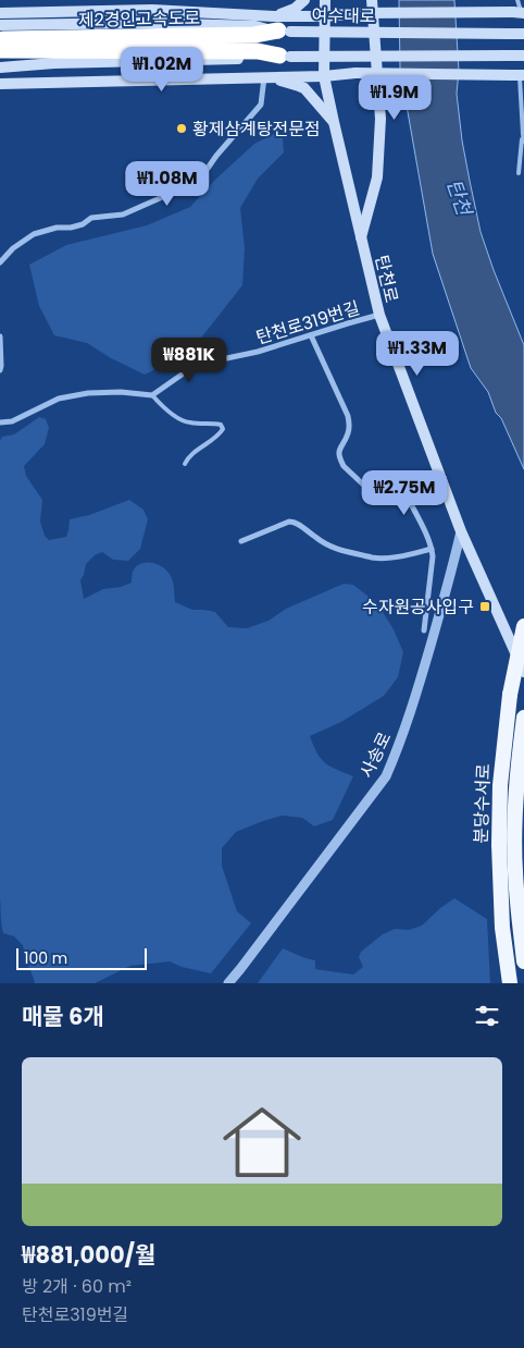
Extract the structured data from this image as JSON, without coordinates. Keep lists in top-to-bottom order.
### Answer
{
  "streets": {
    "highway": ["제2경인고속도로", "분당수서로"],
    "main road": ["여수대로", "탄천로"],
    "street": ["탄천로319번길", "사송로"]
  },
  "crossings": [
    ["여수대로", "제2경인고속도로"],
    ["탄천로", "탄천로319번길"],
    ["탄천로", "사송로"]
  ],
  "water": ["탄천"],
  "places": {
    "other": ["황제삼계탕전문점"],
    "transit": ["수자원공사입구"]
  },
  "scale_bar": "100 m",
  "page": {
    "price": [
      "₩1.02M",
      "₩1.9M",
      "₩1.08M",
      "₩1.33M",
      "₩881K",
      "₩2.75M"
    ],
    "scale": "100 m",
    "heading": "매물 6개",
    "list": [
      {
        "name": "₩881,000/월",
        "note": "방 2개 · 60 m² · 탄천로319번길"
      }
    ]
  }
}
